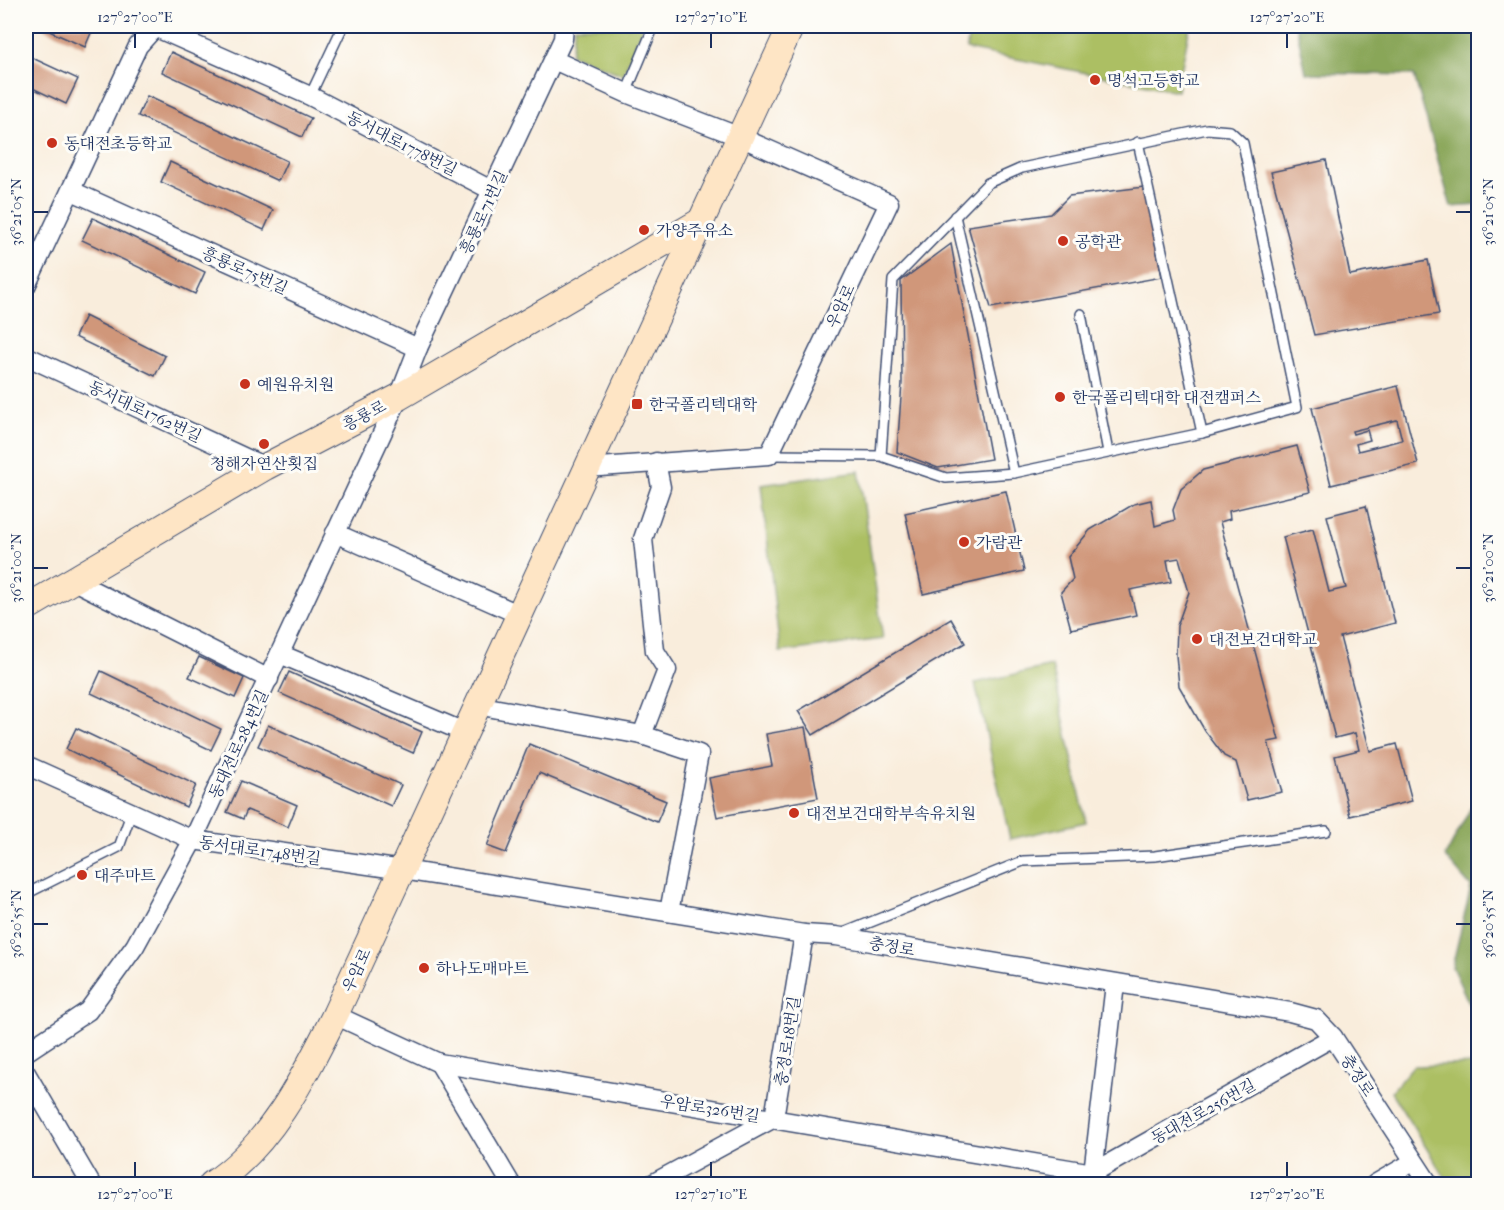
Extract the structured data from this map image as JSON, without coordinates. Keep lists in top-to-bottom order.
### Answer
{
  "streets": {
    "main road": ["우암로", "흥룡로"],
    "street": [
      "동서대로1778번길",
      "흥룡로71번길",
      "흥룡로75번길",
      "동서대로1762번길",
      "동대전로284번길",
      "동서대로1748번길",
      "충정로",
      "충정로18번길",
      "우암로326번길",
      "동대전로256번길"
    ]
  },
  "crossings": [
    ["동서대로1778번길", "흥룡로71번길"],
    ["흥룡로71번길", "흥룡로75번길"],
    ["흥룡로71번길", "우암로"],
    ["흥룡로71번길", "흥룡로"],
    ["흥룡로71번길", "동대전로284번길"],
    ["우암로", "흥룡로"],
    ["우암로", "동서대로1748번길"],
    ["우암로", "충정로"],
    ["우암로", "우암로326번길"],
    ["동서대로1762번길", "흥룡로"],
    ["흥룡로", "동대전로284번길"],
    ["동대전로284번길", "동서대로1748번길"],
    ["동서대로1748번길", "충정로"],
    ["충정로", "충정로18번길"],
    ["충정로", "동대전로256번길"],
    ["충정로18번길", "우암로326번길"],
    ["우암로326번길", "동대전로256번길"]
  ],
  "places": {
    "other": [
      "명석고등학교",
      "동대전초등학교",
      "가양주유소",
      "공학관",
      "예원유치원",
      "한국폴리텍대학 대전캠퍼스",
      "청해자연산횟집",
      "가람관",
      "대전보건대학교",
      "대전보건대학부속유치원",
      "대주마트",
      "하나도매마트"
    ],
    "transit": ["한국폴리텍대학"]
  },
  "coordinates": [
    "127°27'00\"E",
    "127°27'10\"E",
    "127°27'20\"E",
    "36°21'05\"N",
    "36°21'00\"N",
    "36°20'55\"N"
  ]
}
